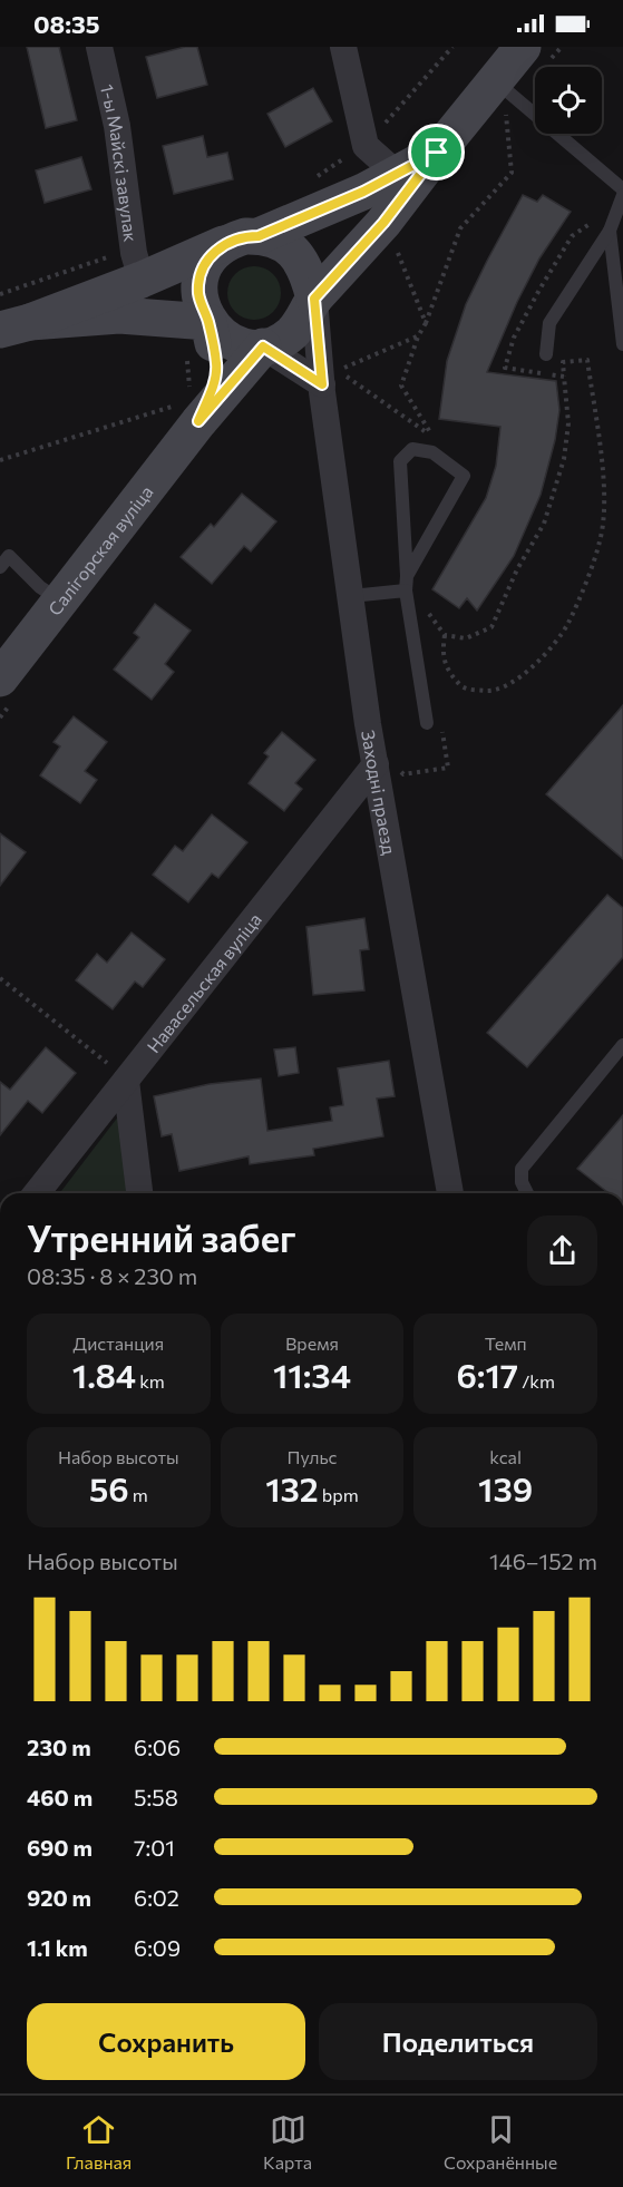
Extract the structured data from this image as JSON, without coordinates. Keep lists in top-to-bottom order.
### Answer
{
  "streets": {
    "main road": ["Салігорская вуліца"],
    "street": ["1-ы Майскі завулак", "Заходні праезд", "Навасельская вуліца"]
  },
  "crossings": [
    ["Салігорская вуліца", "Заходні праезд"],
    ["Заходні праезд", "Навасельская вуліца"]
  ],
  "page": {
    "status": "08:35",
    "heading": ["Утренний забег", "08:35 · 8 × 230 m"],
    "stats": [
      ["Дистанция", "1.84 km"],
      ["Время", "11:34"],
      ["Темп", "6:17 /km"],
      ["Набор высоты", "56 m"],
      ["Пульс", "132 bpm"],
      ["kcal", "139"]
    ],
    "chart": ["Набор высоты", "146–152 m"],
    "list": [
      {
        "name": "230 m",
        "note": "6:06"
      },
      {
        "name": "460 m",
        "note": "5:58"
      },
      {
        "name": "690 m",
        "note": "7:01"
      },
      {
        "name": "920 m",
        "note": "6:02"
      },
      {
        "name": "1.1 km",
        "note": "6:09"
      }
    ],
    "buttons": ["Сохранить", "Поделиться"],
    "tabs": ["Главная", "Карта", "Сохранённые"]
  }
}
